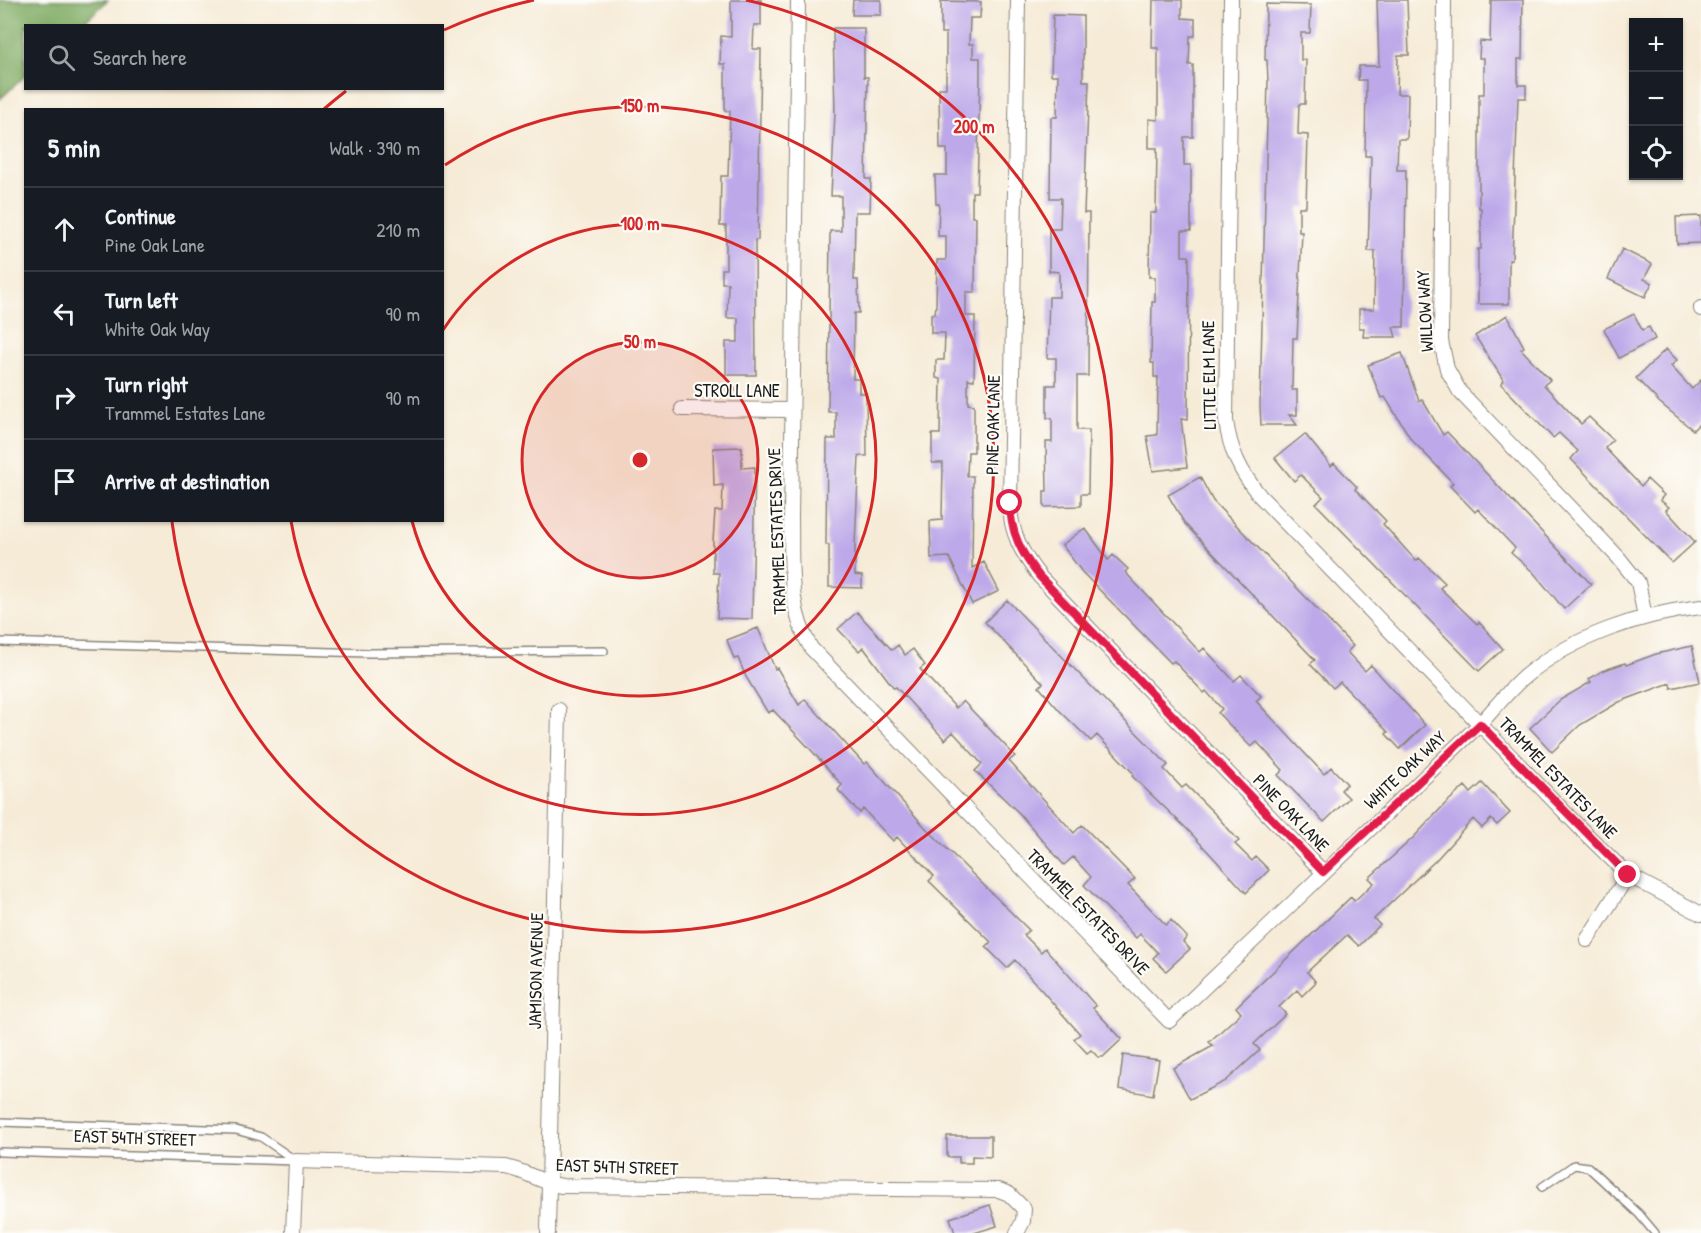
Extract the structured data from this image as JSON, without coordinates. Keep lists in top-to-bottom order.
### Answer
{
  "streets": {
    "street": [
      "WILLOW WAY",
      "LITTLE ELM LANE",
      "STROLL LANE",
      "PINE OAK LANE",
      "TRAMMEL ESTATES DRIVE",
      "WHITE OAK WAY",
      "TRAMMEL ESTATES LANE",
      "JAMISON AVENUE",
      "EAST 54TH STREET"
    ]
  },
  "crossings": [
    ["WILLOW WAY", "WHITE OAK WAY"],
    ["LITTLE ELM LANE", "WHITE OAK WAY"],
    ["LITTLE ELM LANE", "TRAMMEL ESTATES LANE"],
    ["STROLL LANE", "TRAMMEL ESTATES DRIVE"],
    ["PINE OAK LANE", "WHITE OAK WAY"],
    ["TRAMMEL ESTATES DRIVE", "WHITE OAK WAY"],
    ["WHITE OAK WAY", "TRAMMEL ESTATES LANE"],
    ["JAMISON AVENUE", "EAST 54TH STREET"]
  ],
  "page": {
    "map_buttons": ["+", "−"],
    "search": "Search here",
    "heading": ["5 min", "Walk · 390 m"],
    "list": [
      ["Continue", "Pine Oak Lane", "210 m"],
      ["Turn left", "White Oak Way", "90 m"],
      ["Turn right", "Trammel Estates Lane", "90 m"],
      "Arrive at destination"
    ]
  },
  "rings": [
    "150 m",
    "200 m",
    "100 m",
    "50 m"
  ]
}
